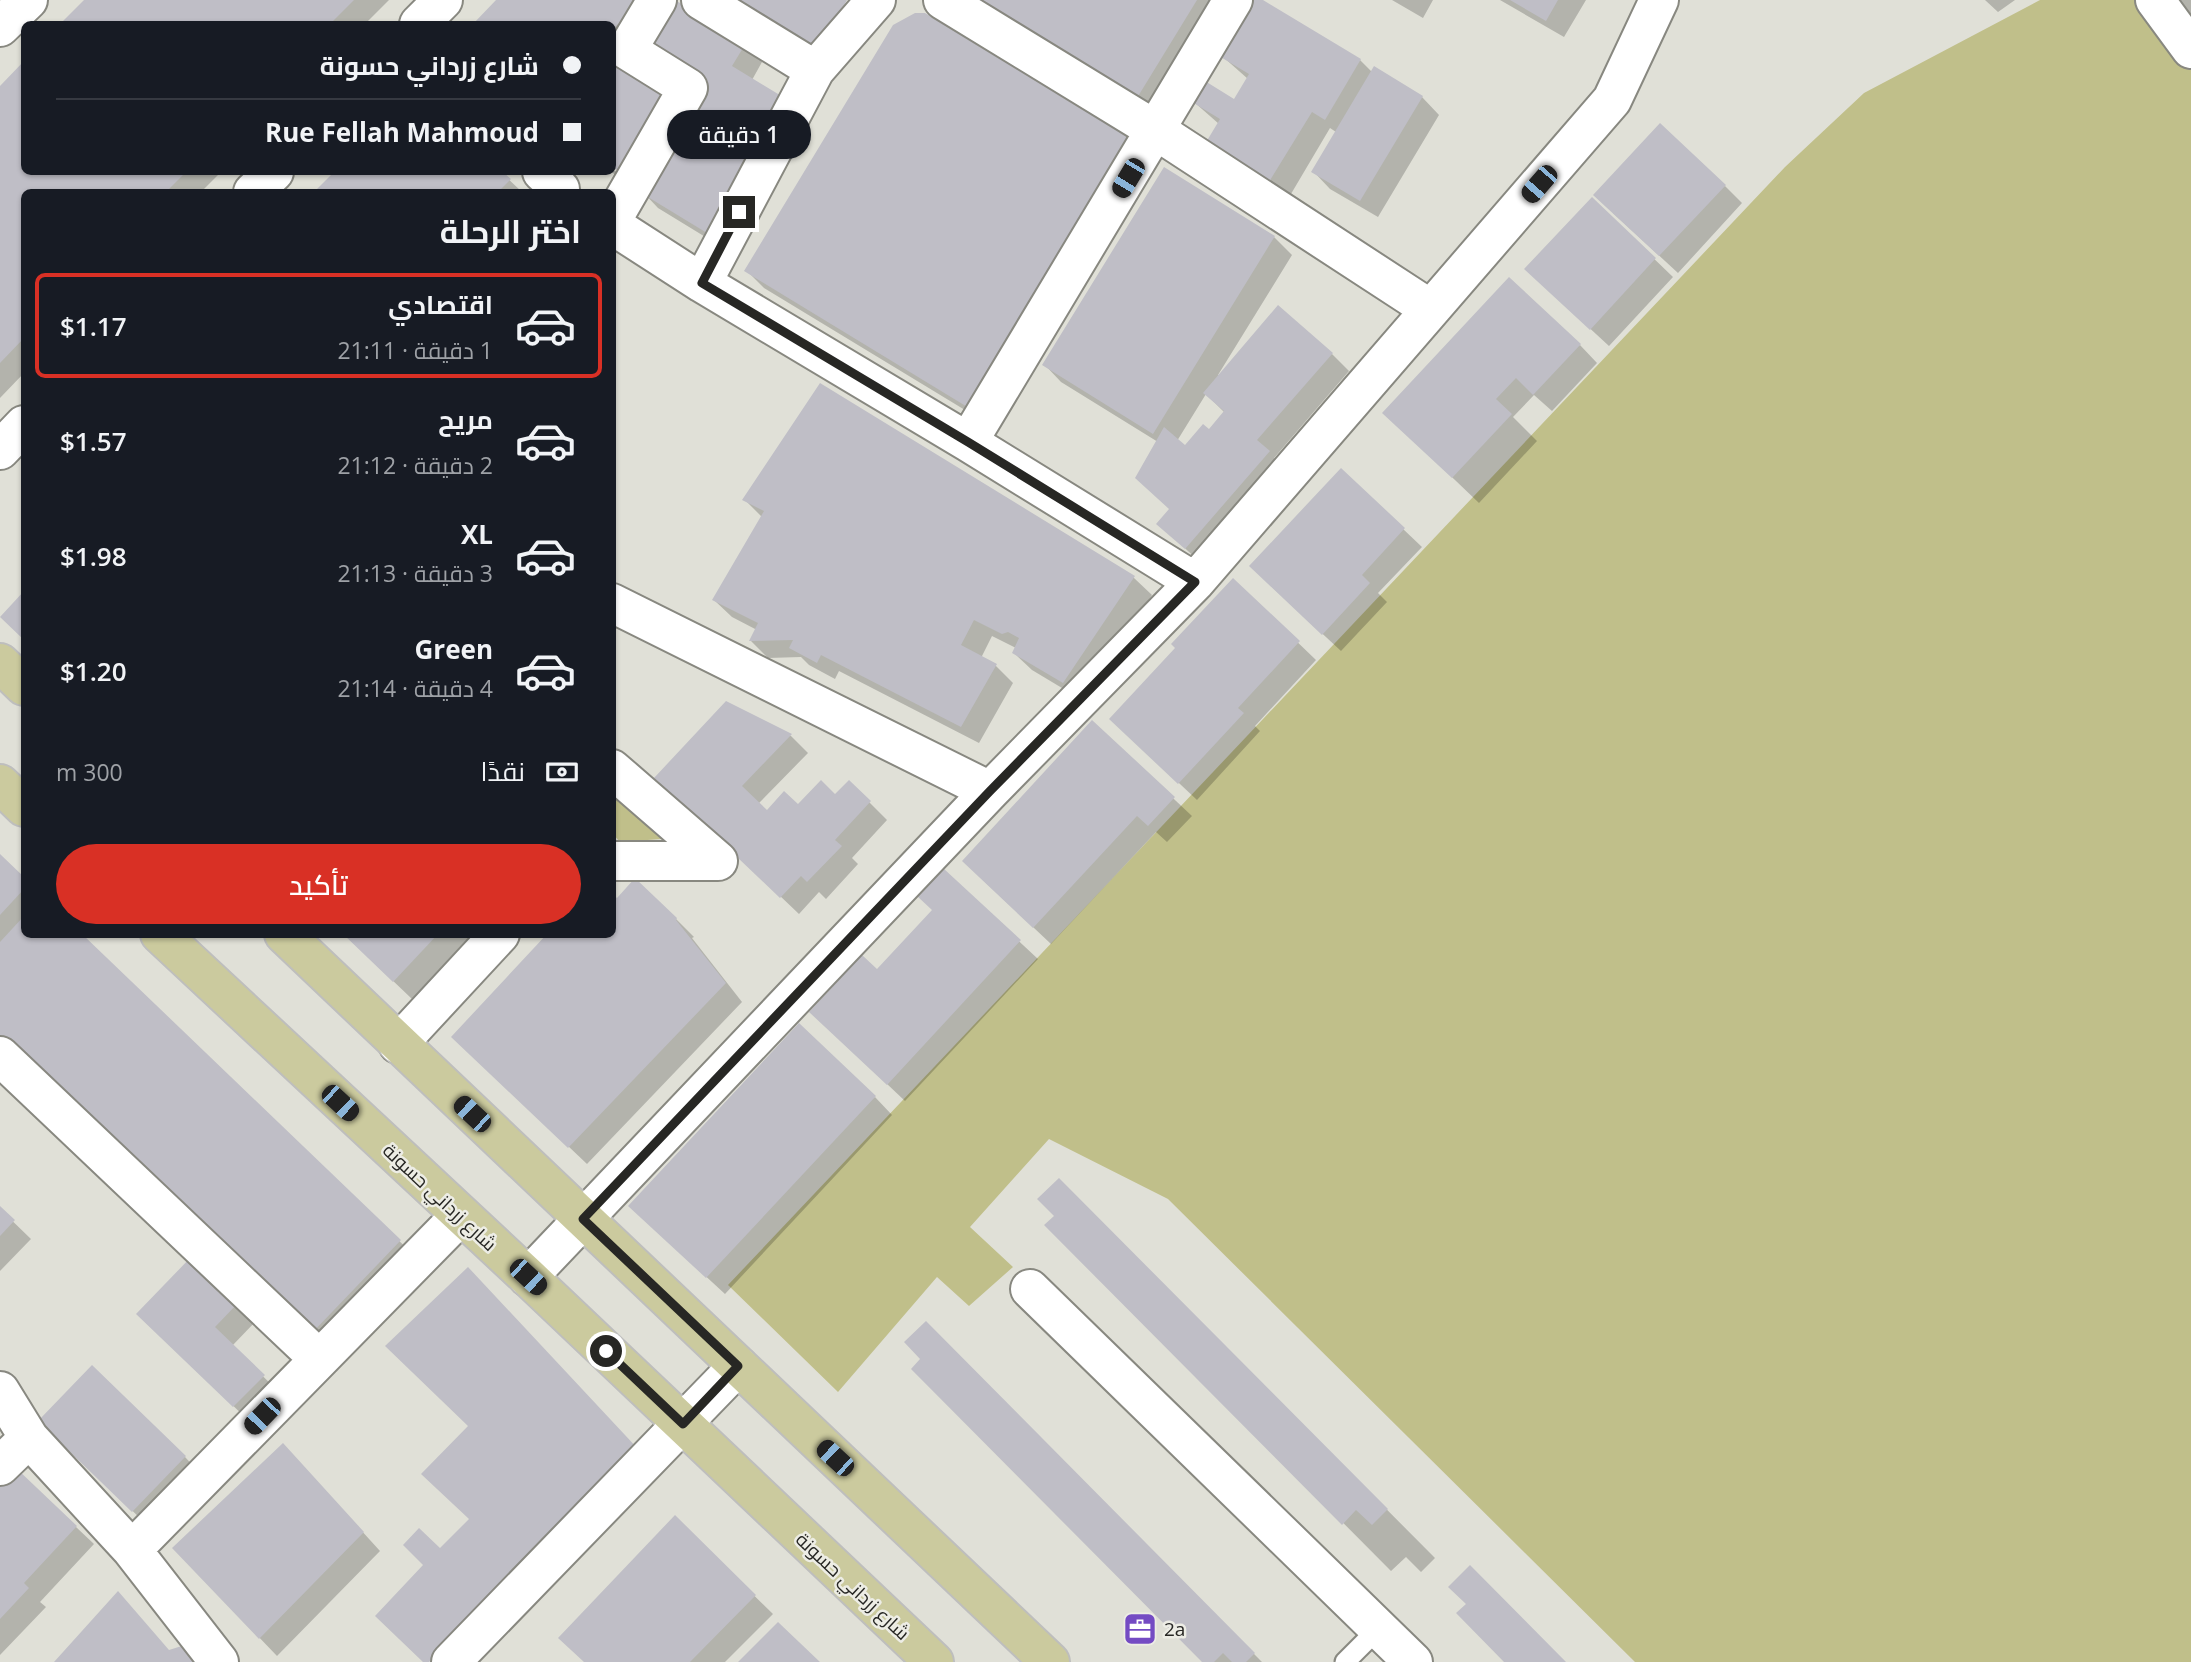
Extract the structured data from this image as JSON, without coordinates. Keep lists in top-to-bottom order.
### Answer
{
  "streets": {
    "main road": ["شارع زرداني حسونة"]
  },
  "places": {
    "office": ["2a"]
  },
  "page": {
    "banner": ["شارع زرداني حسونة", "Rue Fellah Mahmoud"],
    "bubble": "1 دقيقة",
    "heading": "اختر الرحلة",
    "list": [
      {
        "name": "اقتصادي",
        "note": "1 دقيقة · 21:11",
        "value": "$1.17"
      },
      {
        "name": "مريح",
        "note": "2 دقيقة · 21:12",
        "value": "$1.57"
      },
      {
        "name": "XL",
        "note": "3 دقيقة · 21:13",
        "value": "$1.98"
      },
      {
        "name": "Green",
        "note": "4 دقيقة · 21:14",
        "value": "$1.20"
      }
    ],
    "pay": ["نقدًا", "300 m"],
    "buttons": "تأكيد"
  }
}
